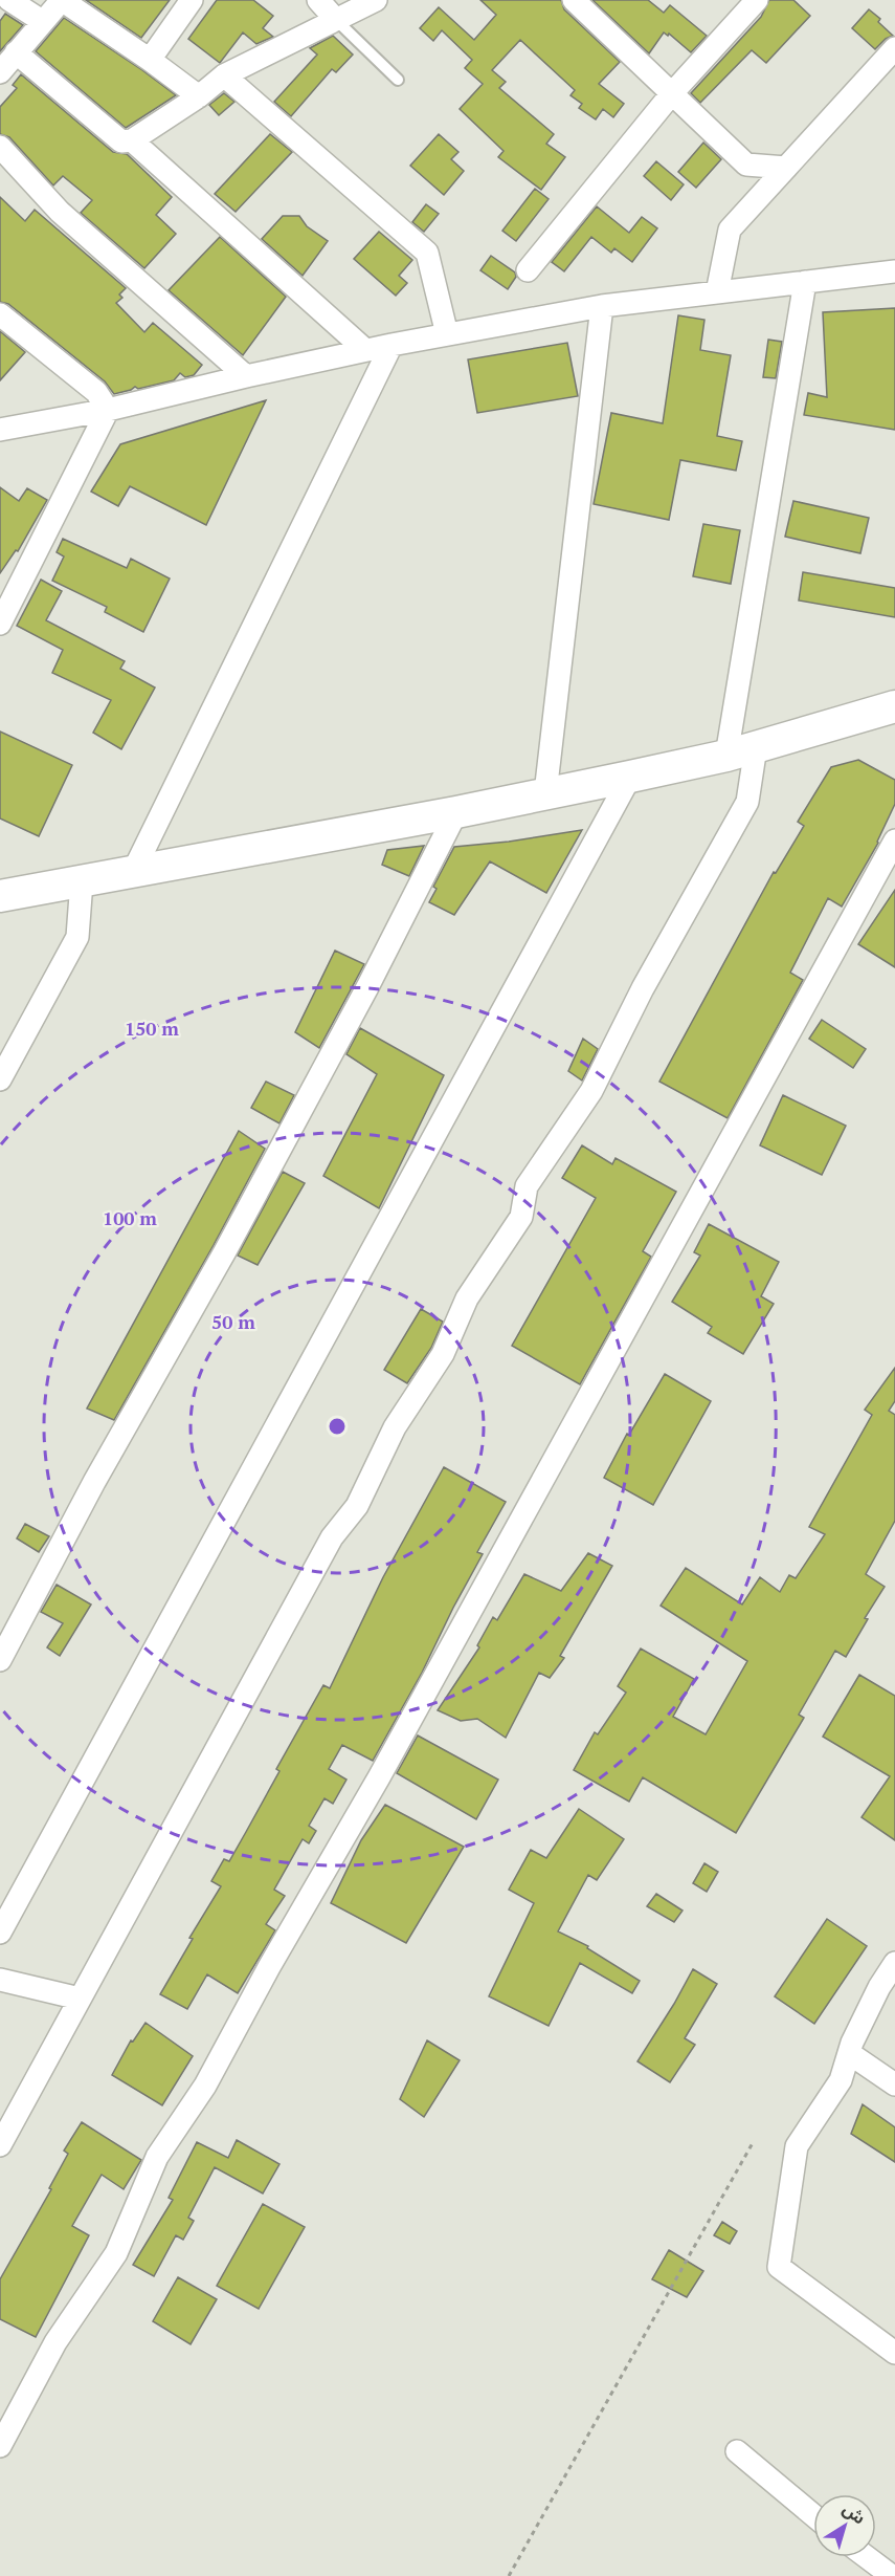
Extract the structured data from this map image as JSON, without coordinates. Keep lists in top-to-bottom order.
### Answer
{
  "north": "top right",
  "rings": ["150 m", "100 m", "50 m"]
}
